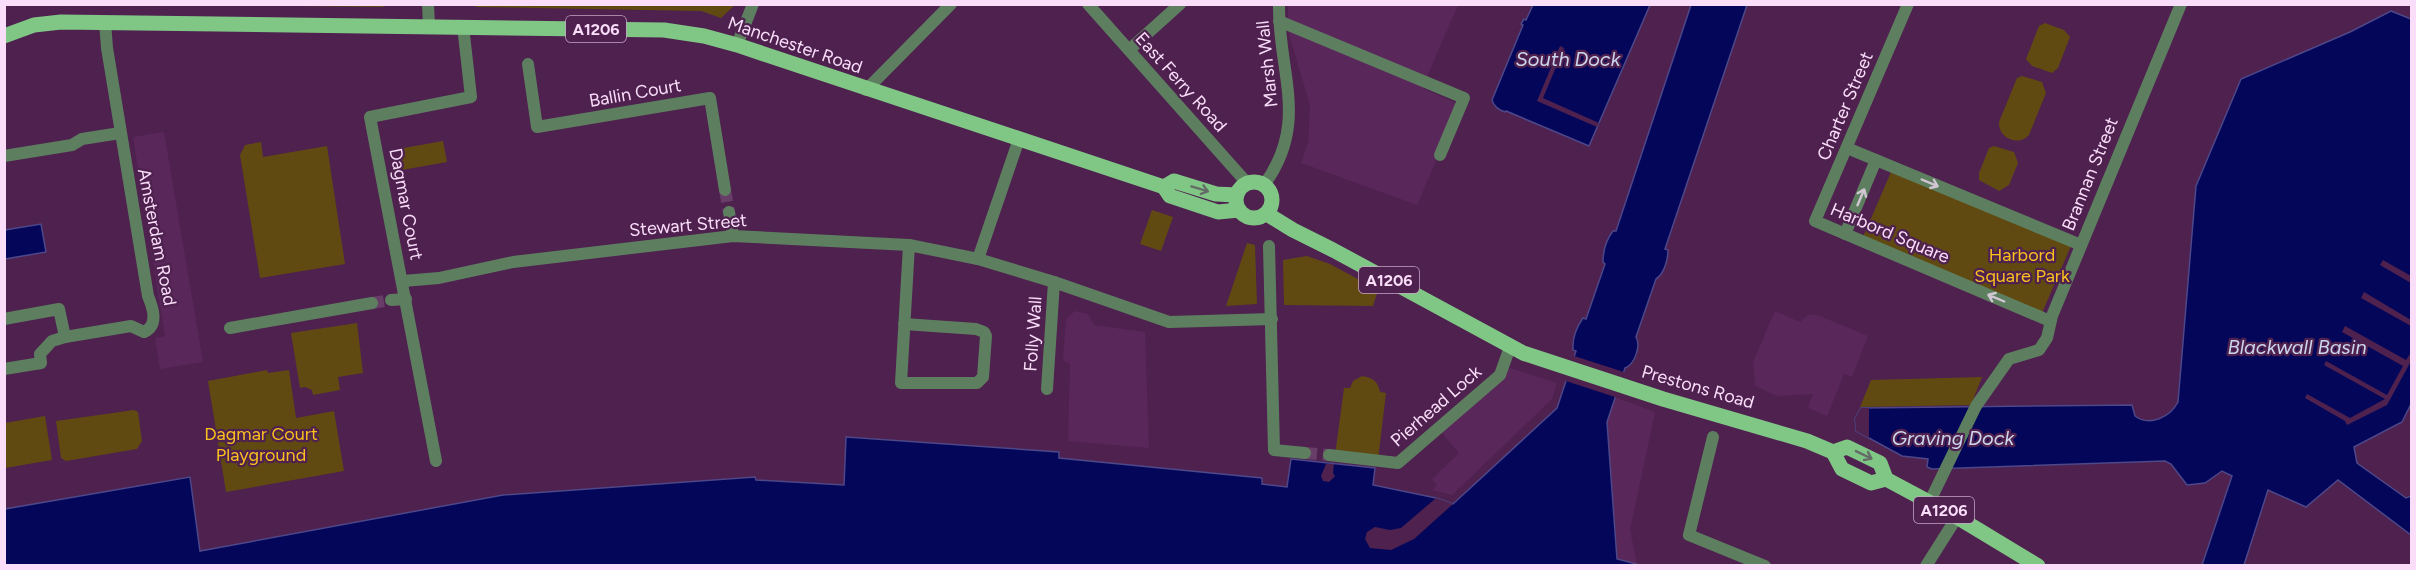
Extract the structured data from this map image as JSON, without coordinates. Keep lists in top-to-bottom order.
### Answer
{
  "streets": {
    "main road": ["A1206", "Manchester Road", "Prestons Road"],
    "street": [
      "Marsh Wall",
      "East Ferry Road",
      "Ballin Court",
      "Charter Street",
      "Brannan Street",
      "Dagmar Court",
      "Stewart Street",
      "Harbord Square",
      "Amsterdam Road",
      "Folly Wall",
      "Pierhead Lock"
    ]
  },
  "crossings": [
    ["A1206", "Manchester Road"],
    ["A1206", "Marsh Wall"],
    ["A1206", "East Ferry Road"],
    ["A1206", "Prestons Road"],
    ["A1206", "Pierhead Lock"],
    ["Manchester Road", "Marsh Wall"],
    ["Manchester Road", "East Ferry Road"],
    ["Manchester Road", "Dagmar Court"],
    ["Manchester Road", "Amsterdam Road"],
    ["Marsh Wall", "East Ferry Road"],
    ["Charter Street", "Harbord Square"],
    ["Brannan Street", "Harbord Square"],
    ["Brannan Street", "Prestons Road"],
    ["Dagmar Court", "Stewart Street"],
    ["Stewart Street", "Folly Wall"],
    ["Prestons Road", "Pierhead Lock"]
  ],
  "water": ["South Dock", "Blackwall Basin", "Graving Dock"],
  "parks": ["Harbord Square Park", "Dagmar Court Playground"]
}
